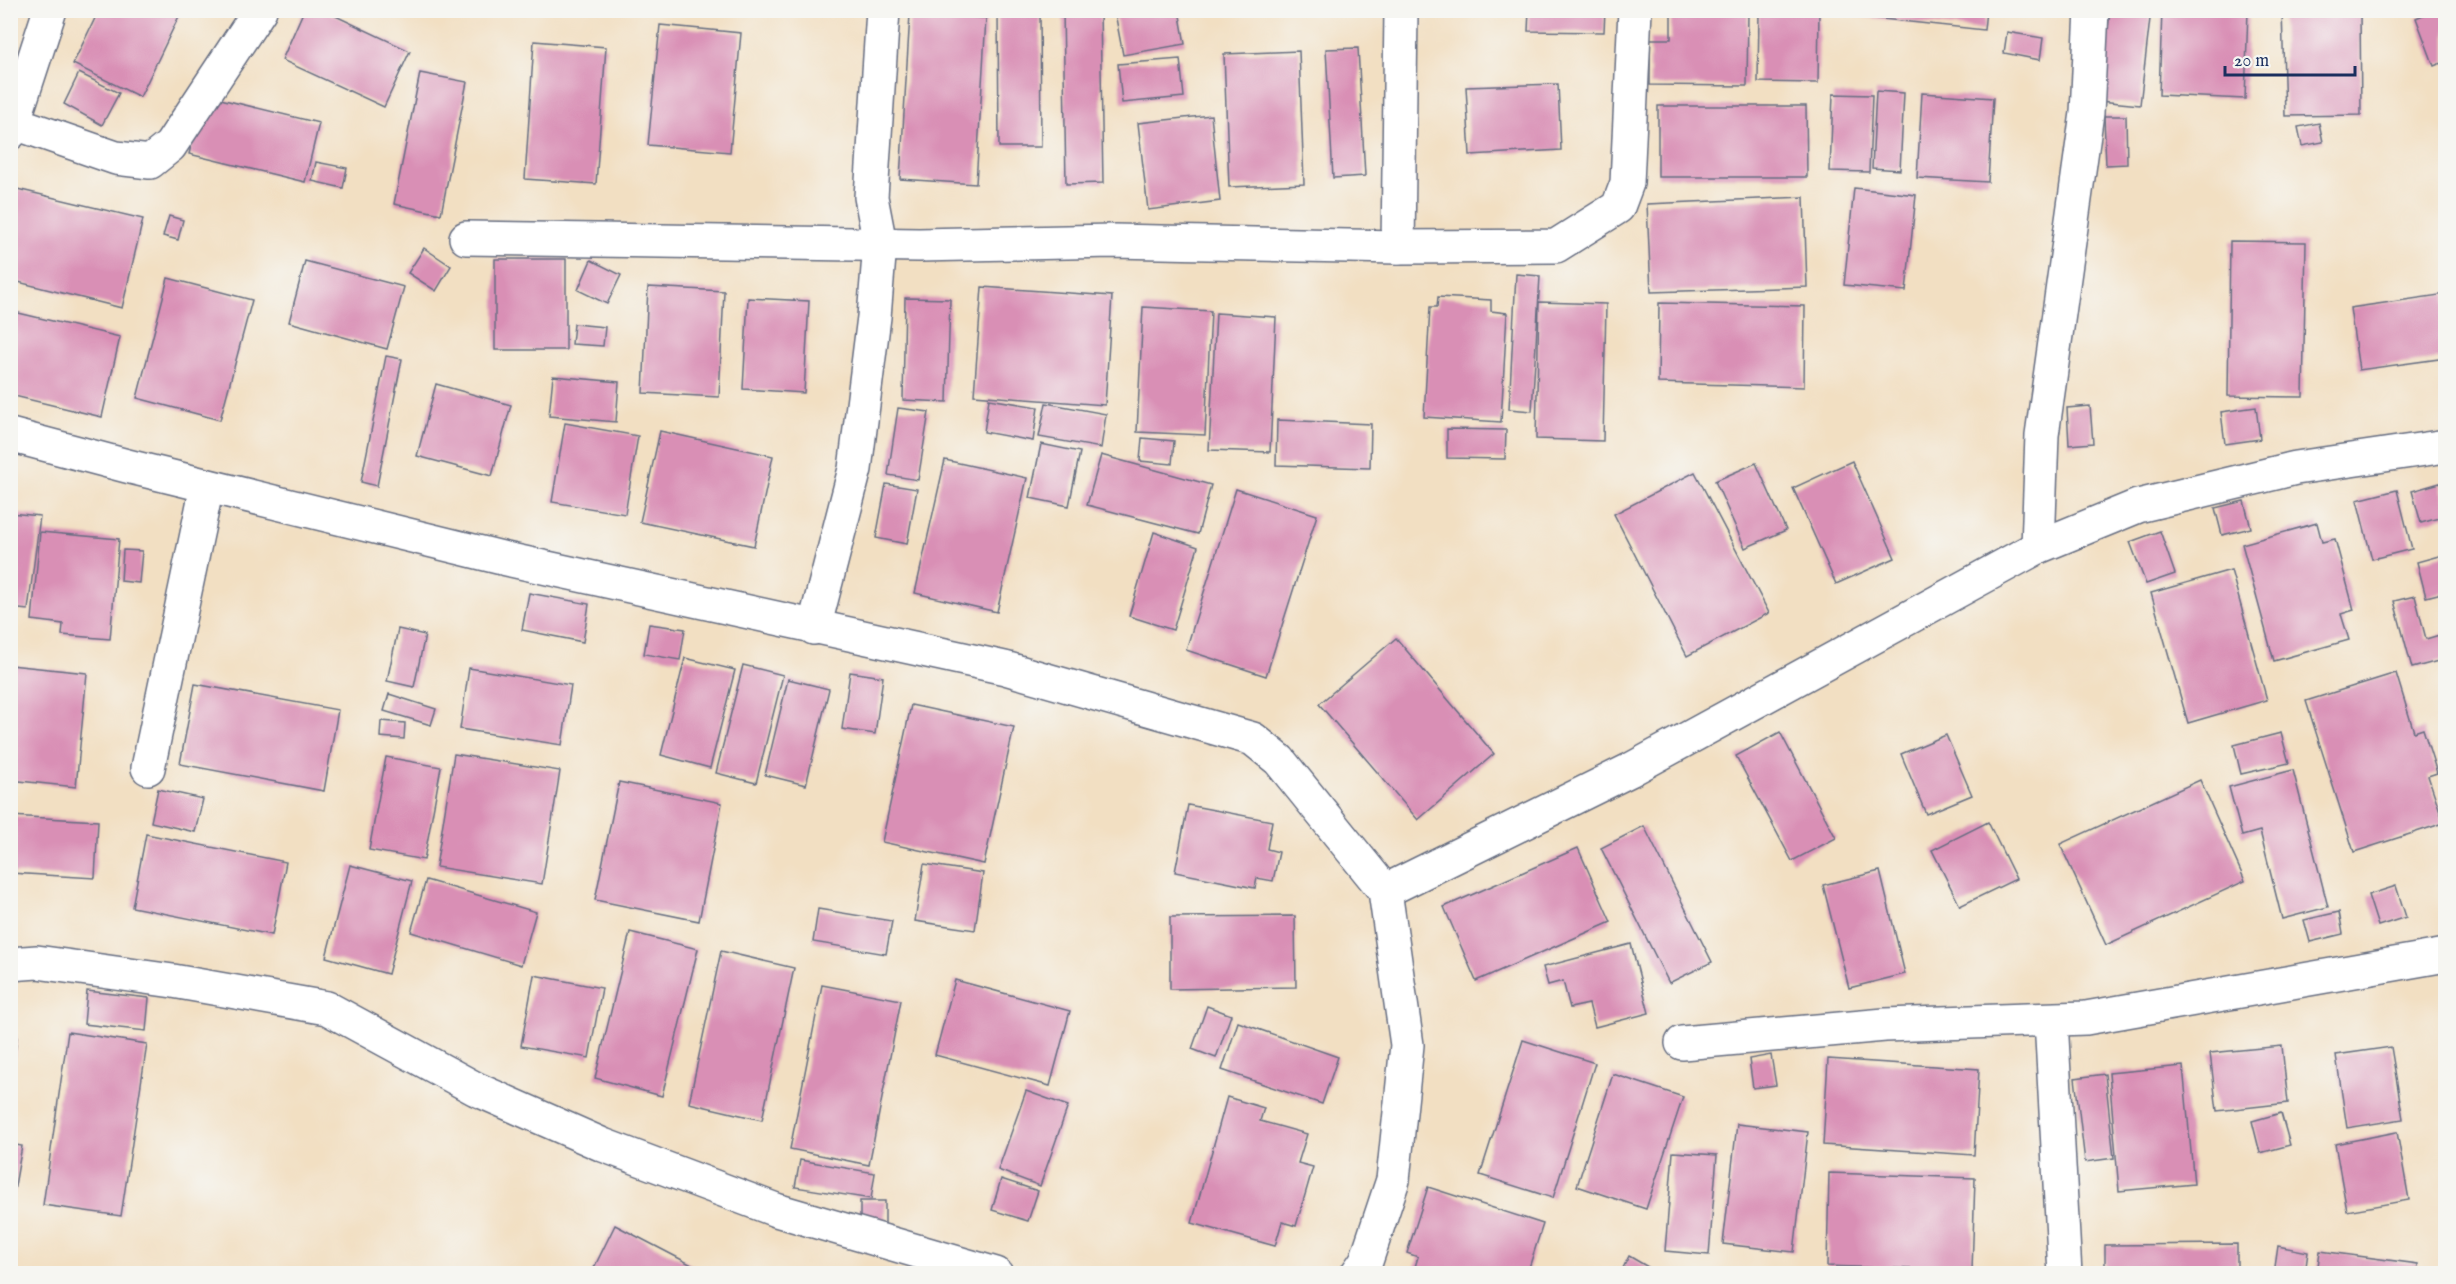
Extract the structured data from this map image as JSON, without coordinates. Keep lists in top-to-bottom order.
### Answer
{
  "scale_bar": "20 m"
}
